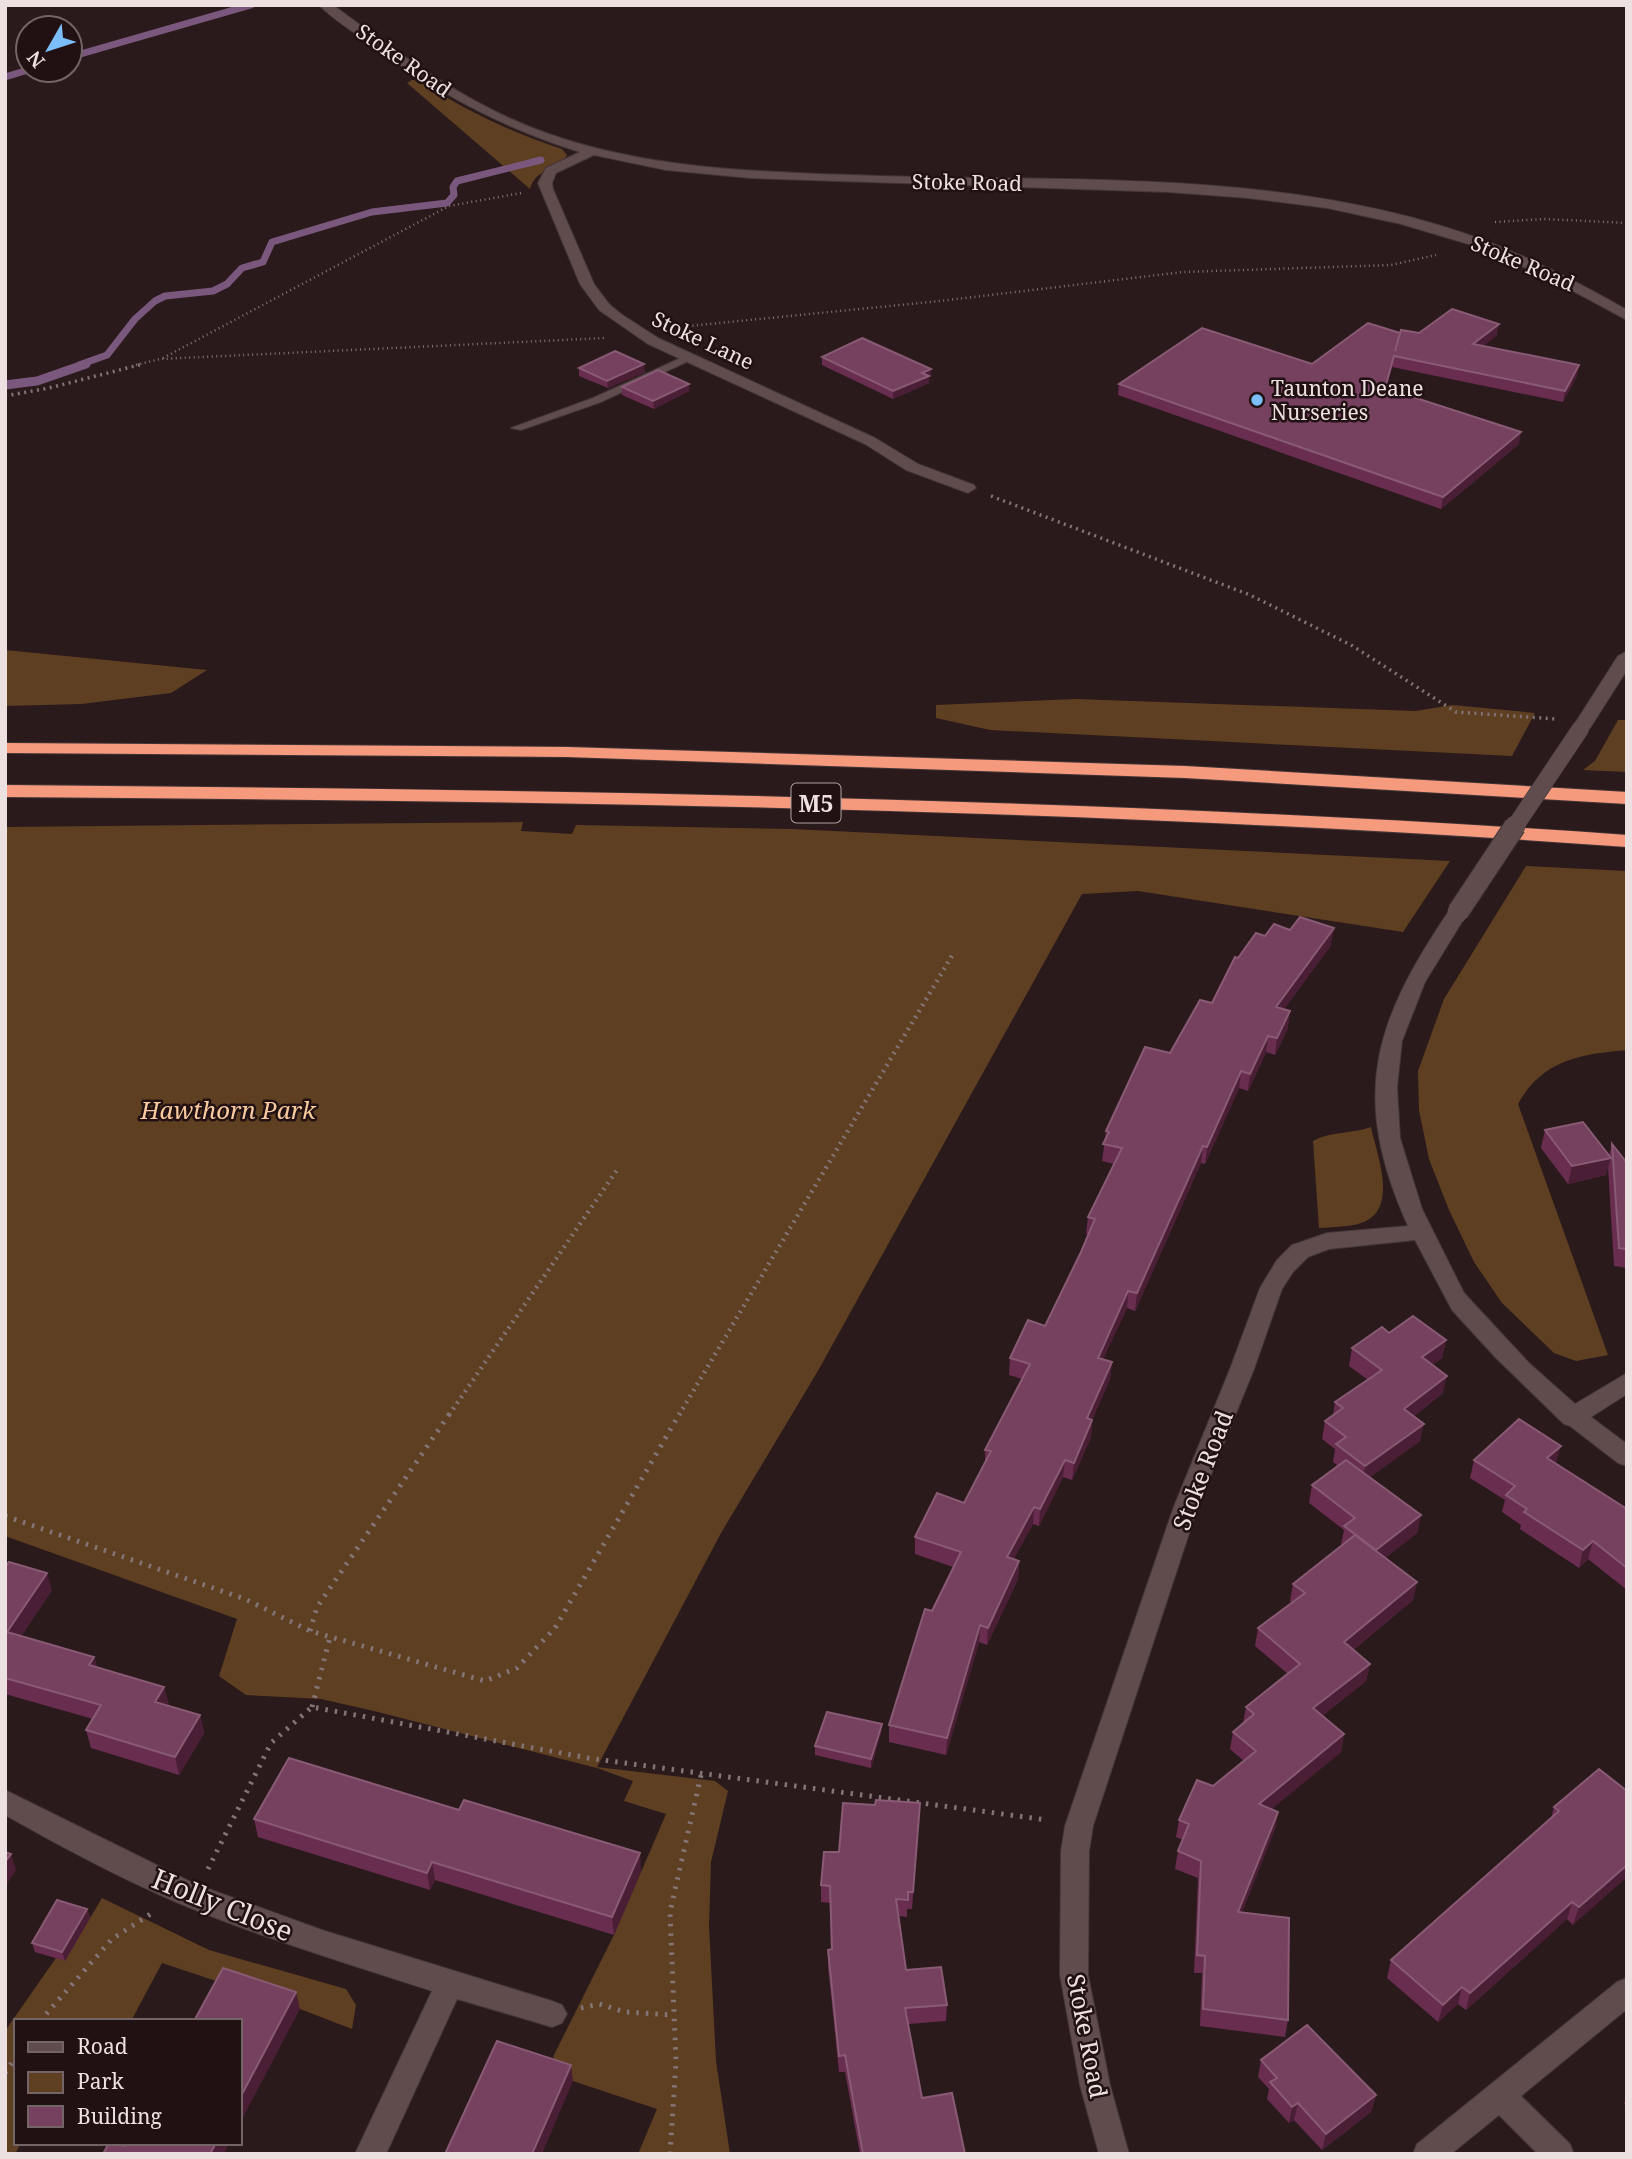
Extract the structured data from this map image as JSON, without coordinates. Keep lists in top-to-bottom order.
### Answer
{
  "streets": {
    "highway": ["M5"],
    "street": ["Stoke Road", "Stoke Lane", "Holly Close"]
  },
  "parks": ["Hawthorn Park"],
  "places": ["Taunton Deane Nurseries"],
  "legend": ["Road", "Park", "Building"],
  "north": "bottom left"
}
